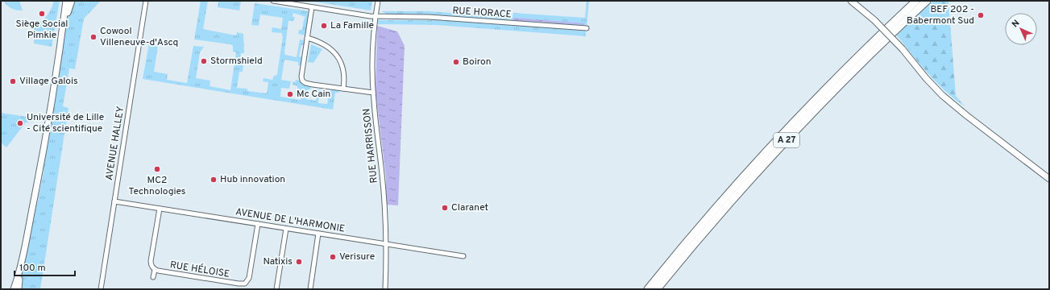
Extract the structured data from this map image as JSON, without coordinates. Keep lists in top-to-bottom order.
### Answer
{
  "streets": {
    "highway": ["A 27"],
    "street": [
      "RUE HORACE",
      "AVENUE HALLEY",
      "RUE HARRISSON",
      "AVENUE DE L'HARMONIE",
      "RUE HÉLOISE"
    ]
  },
  "crossings": [
    ["RUE HORACE", "RUE HARRISSON"],
    ["AVENUE HALLEY", "AVENUE DE L'HARMONIE"],
    ["RUE HARRISSON", "AVENUE DE L'HARMONIE"],
    ["AVENUE DE L'HARMONIE", "RUE HÉLOISE"]
  ],
  "places": [
    "Siège Social Pimkie",
    "BEF 202 - Babermont Sud",
    "La Famille",
    "Cowool Villeneuve-d'Ascq",
    "Stormshield",
    "Boiron",
    "Village Galois",
    "Mc Cain",
    "Université de Lille ‐ Cité scientifique",
    "MC2 Technologies",
    "Hub innovation",
    "Claranet",
    "Verisure",
    "Natixis"
  ],
  "scale_bar": "100 m",
  "north": "top left"
}
